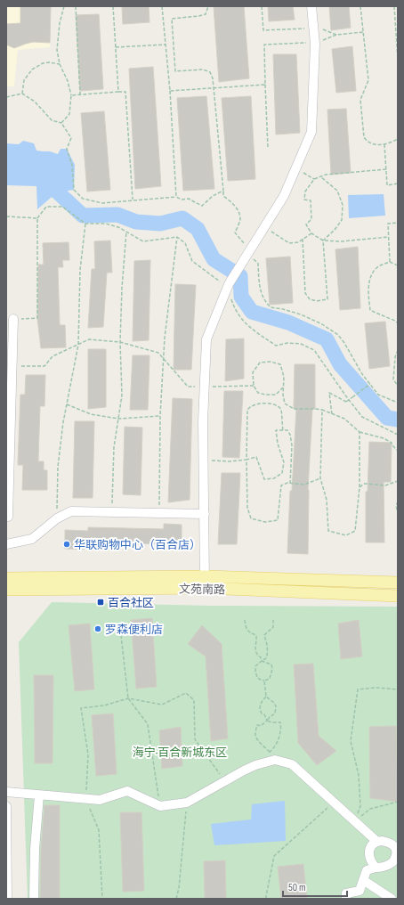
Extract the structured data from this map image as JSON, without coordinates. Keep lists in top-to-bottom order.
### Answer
{
  "streets": {
    "main road": ["文苑南路"]
  },
  "parks": ["海宁·百合新城东区"],
  "places": {
    "other": ["华联购物中心（百合店）", "罗森便利店"],
    "transit": ["百合社区"]
  },
  "scale_bar": "50 m"
}
